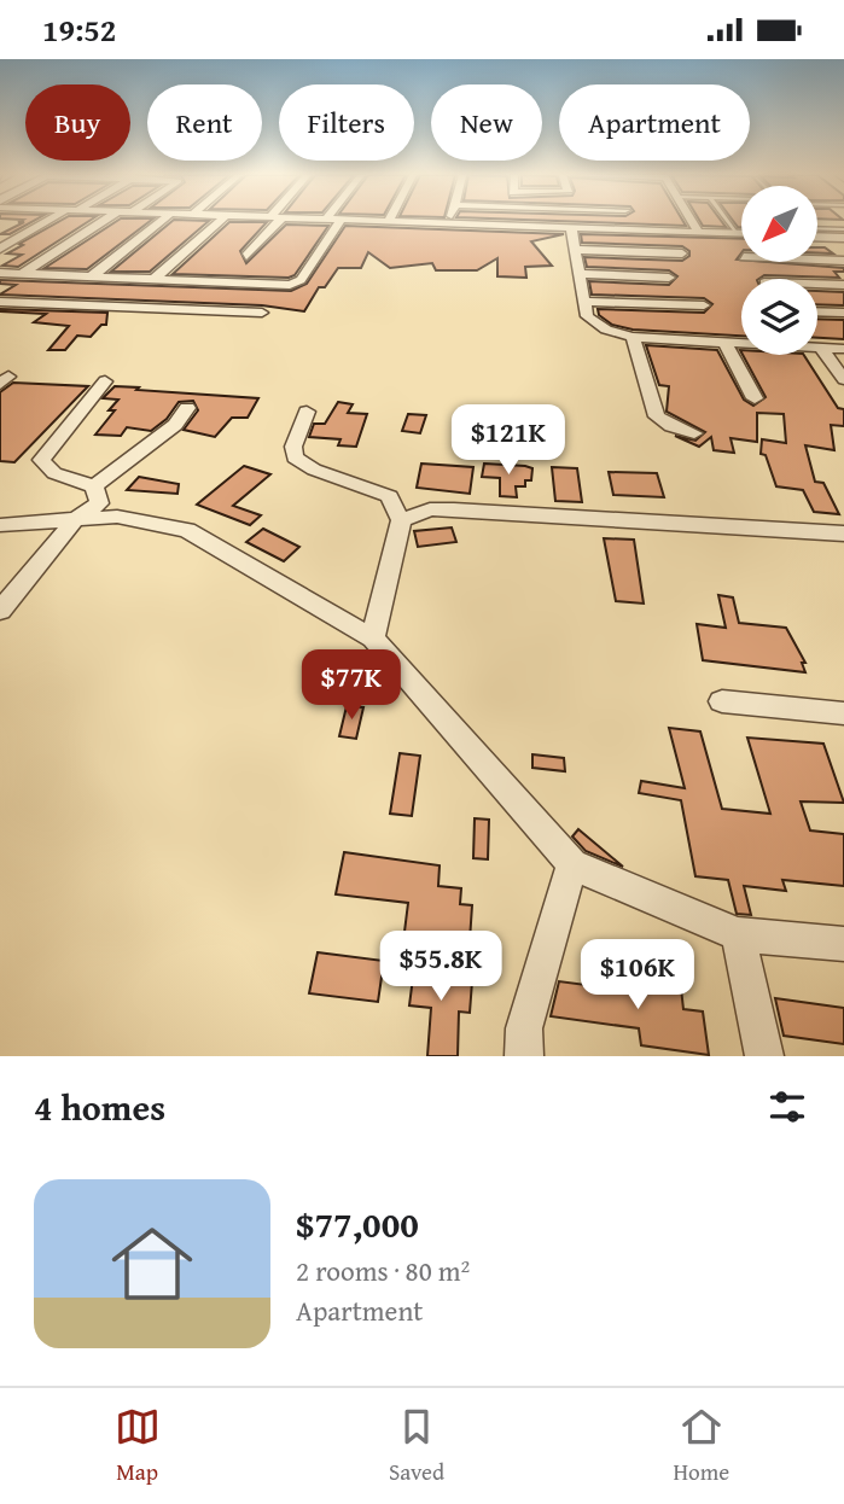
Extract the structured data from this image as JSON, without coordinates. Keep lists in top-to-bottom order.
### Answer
{
  "north": "bottom left",
  "page": {
    "status": "19:52",
    "chip": [
      "Buy",
      "Rent",
      "Filters",
      "New",
      "Apartment"
    ],
    "price": [
      "$121K",
      "$77K",
      "$55.8K",
      "$106K"
    ],
    "heading": "4 homes",
    "list": [
      {
        "name": "$77,000",
        "note": "2 rooms · 80 m² · Apartment"
      }
    ],
    "tabs": ["Map", "Saved", "Home"]
  }
}
